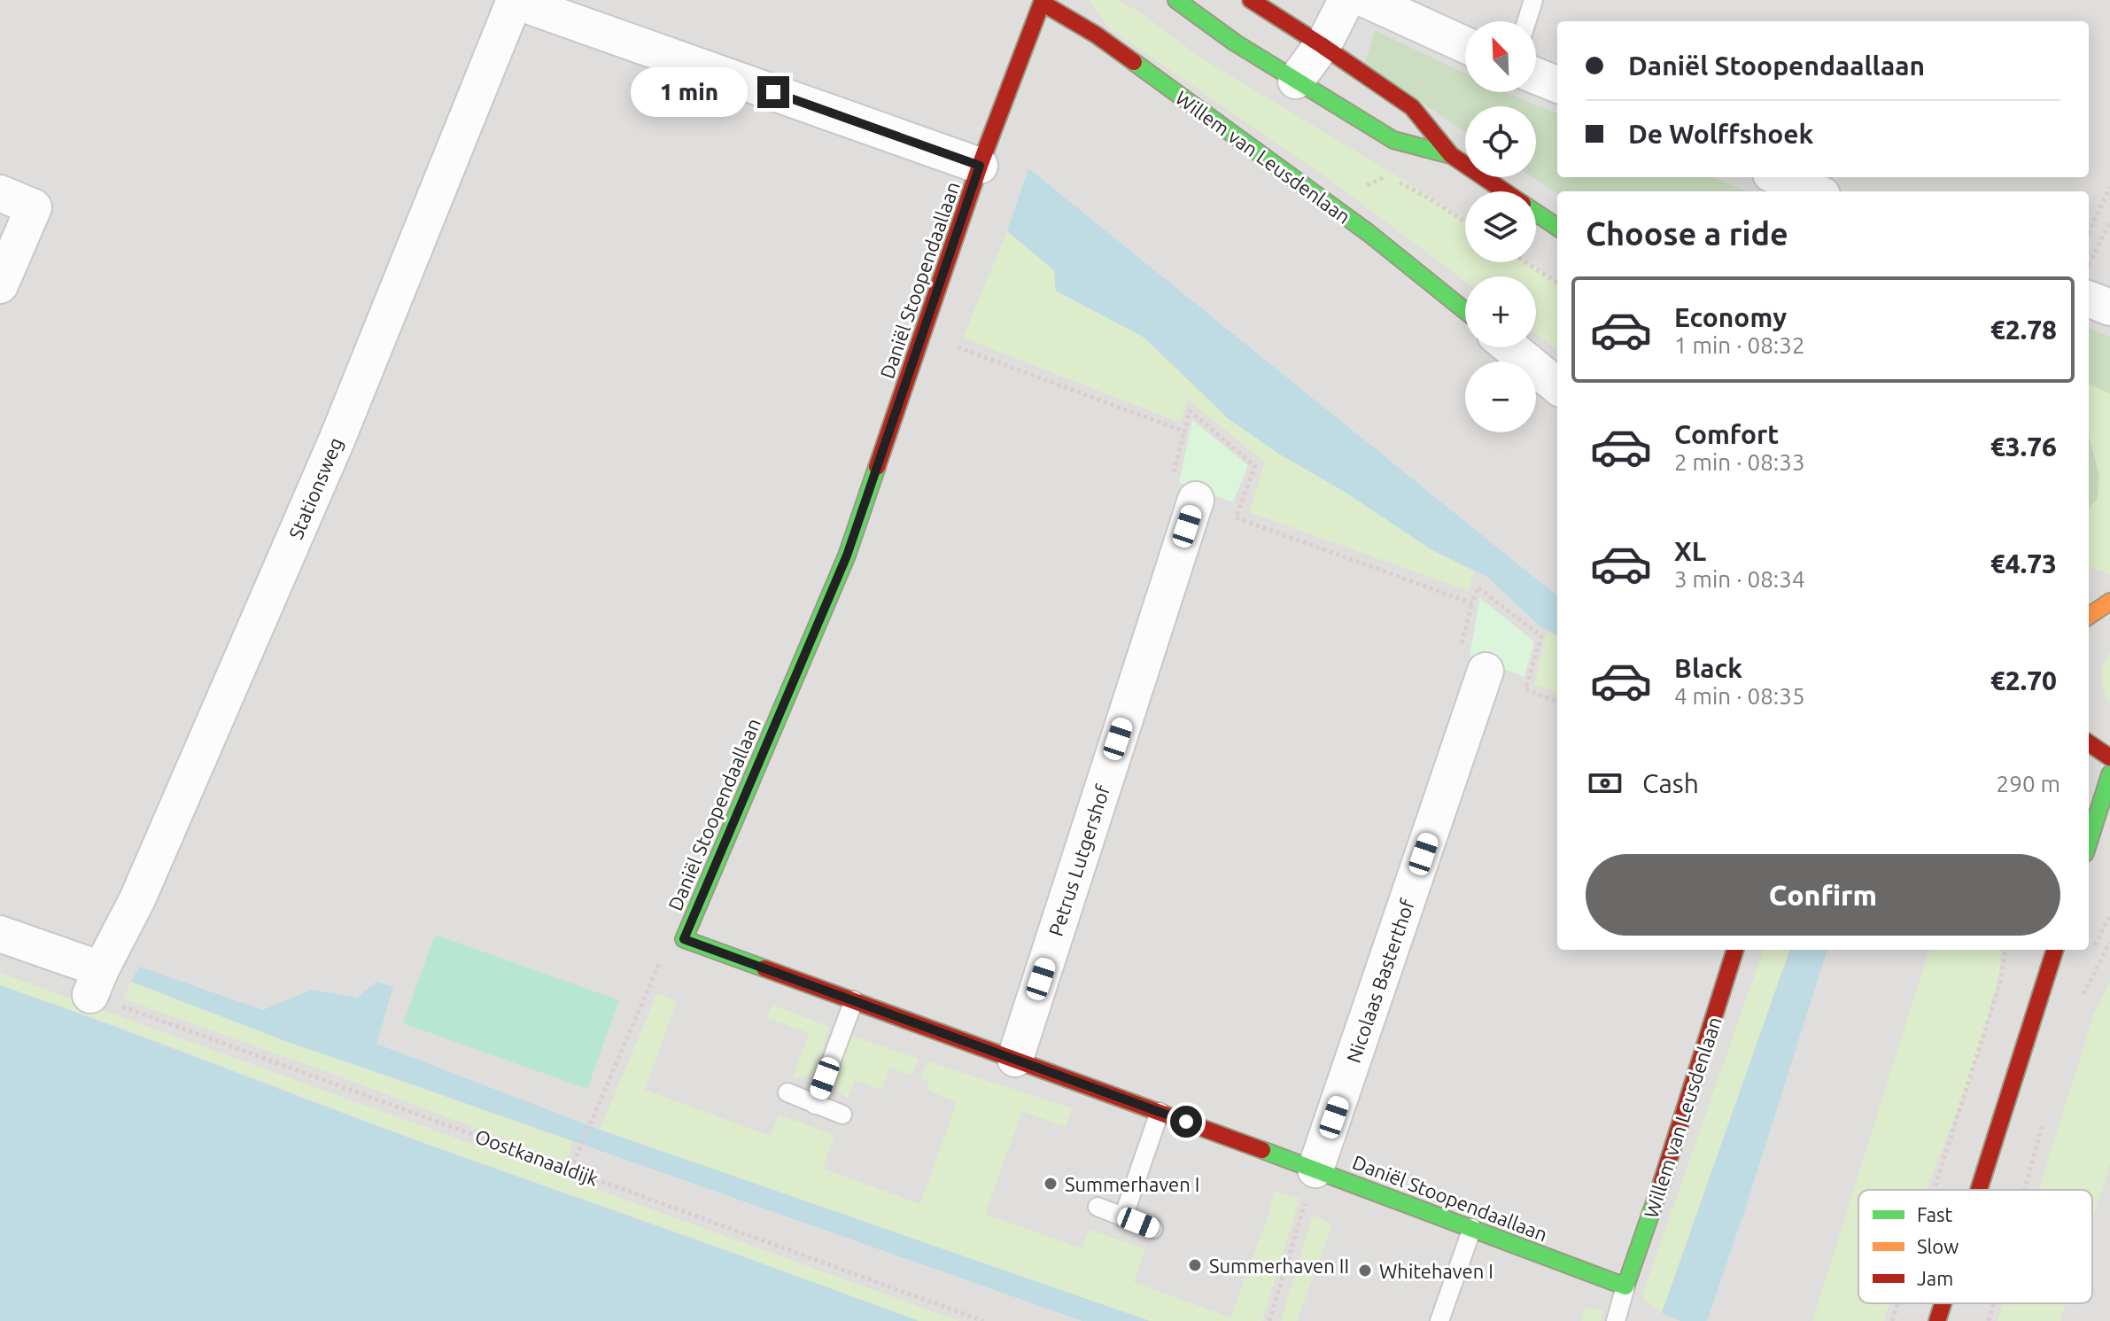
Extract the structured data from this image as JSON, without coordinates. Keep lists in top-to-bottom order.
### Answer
{
  "streets": {
    "street": [
      "Willem van Leusdenlaan",
      "Daniël Stoopendaallaan",
      "Stationsweg",
      "Petrus Lutgershof",
      "Nicolaas Basterthof"
    ],
    "path": ["Oostkanaaldijk"]
  },
  "crossings": [
    ["Willem van Leusdenlaan", "Daniël Stoopendaallaan"],
    ["Daniël Stoopendaallaan", "Petrus Lutgershof"],
    ["Daniël Stoopendaallaan", "Nicolaas Basterthof"],
    ["Stationsweg", "Oostkanaaldijk"]
  ],
  "places": ["Summerhaven I", "Summerhaven II", "Whitehaven I"],
  "legend": ["Fast", "Slow", "Jam"],
  "north": "top left",
  "page": {
    "map_buttons": ["+", "−"],
    "banner": ["Daniël Stoopendaallaan", "De Wolffshoek"],
    "bubble": "1 min",
    "heading": "Choose a ride",
    "list": [
      {
        "name": "Economy",
        "note": "1 min · 08:32",
        "value": "€2.78"
      },
      {
        "name": "Comfort",
        "note": "2 min · 08:33",
        "value": "€3.76"
      },
      {
        "name": "XL",
        "note": "3 min · 08:34",
        "value": "€4.73"
      },
      {
        "name": "Black",
        "note": "4 min · 08:35",
        "value": "€2.70"
      }
    ],
    "pay": ["Cash", "290 m"],
    "buttons": "Confirm"
  }
}
